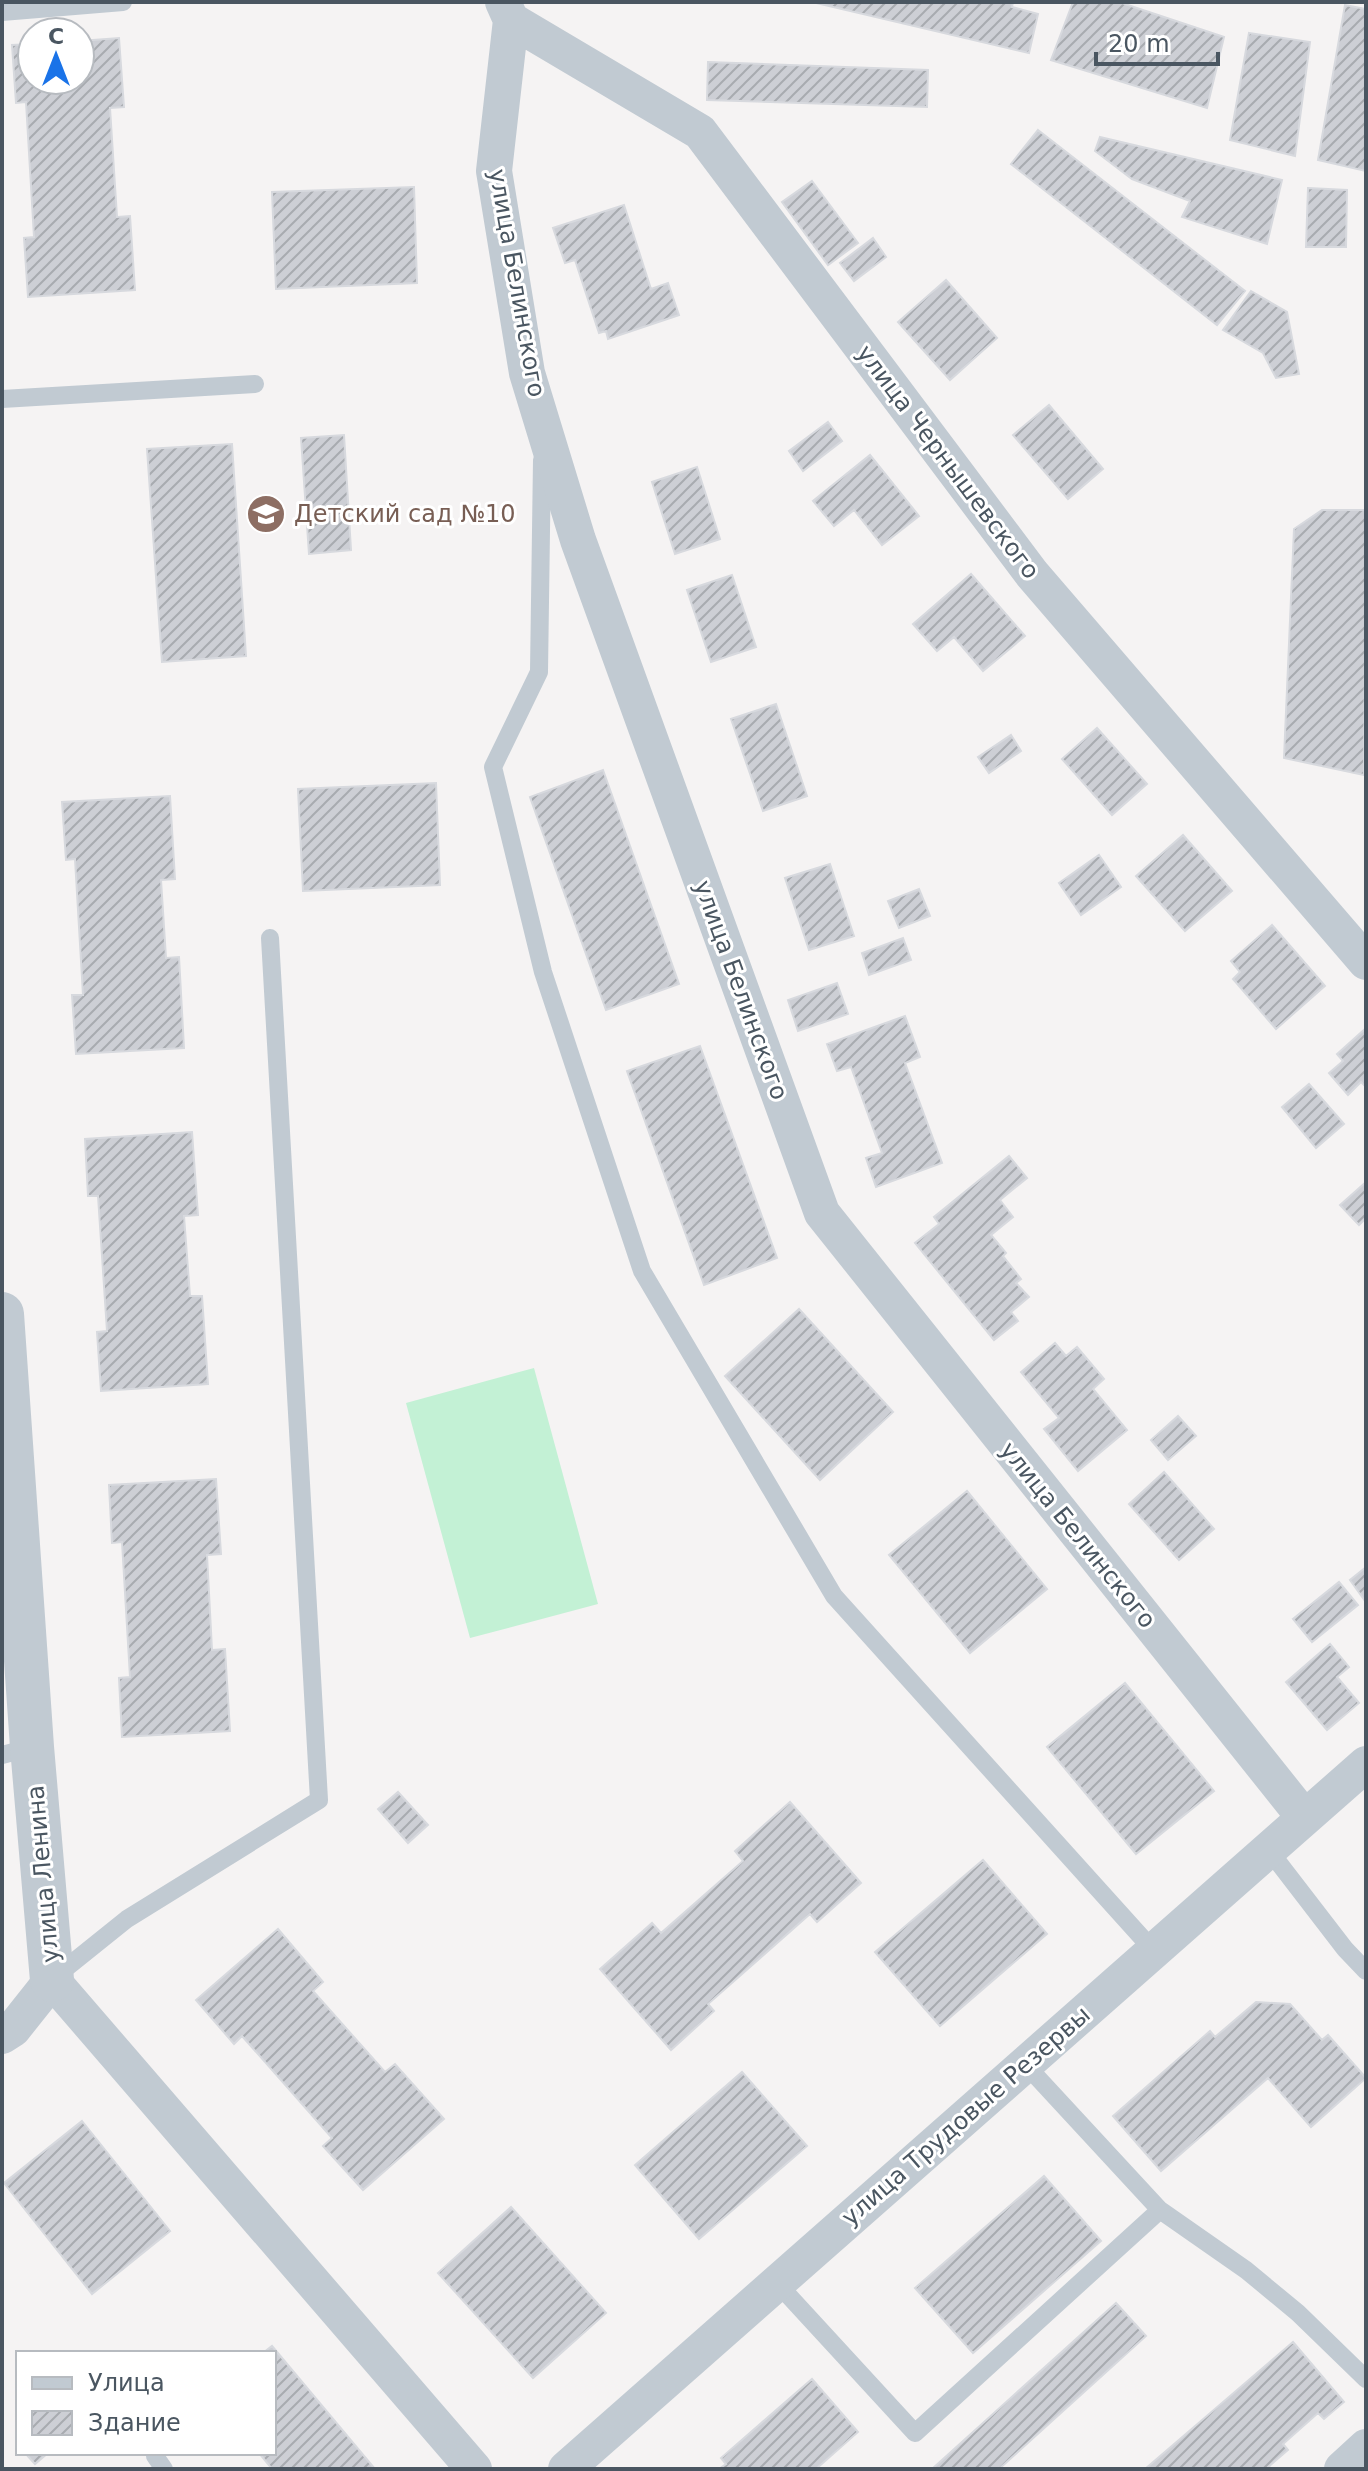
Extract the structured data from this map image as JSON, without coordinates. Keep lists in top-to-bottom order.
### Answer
{
  "streets": {
    "street": [
      "улица Белинского",
      "улица Чернышевского",
      "улица Ленина",
      "улица Трудовые Резервы"
    ]
  },
  "crossings": [
    ["улица Белинского", "улица Чернышевского"],
    ["улица Белинского", "улица Трудовые Резервы"]
  ],
  "places": {
    "school or university": ["Детский сад №10"]
  },
  "legend": ["Улица", "Здание"],
  "scale_bar": "20 m",
  "north": "top"
}
